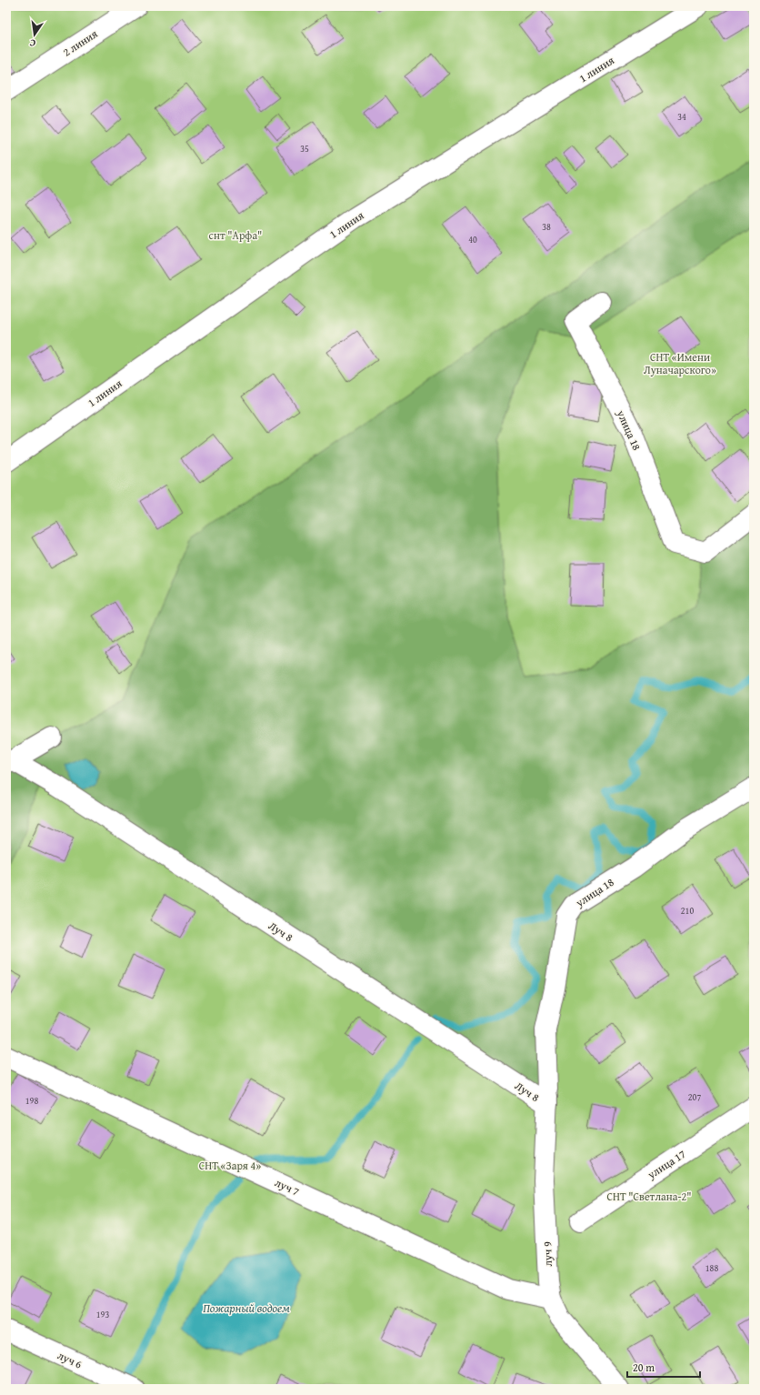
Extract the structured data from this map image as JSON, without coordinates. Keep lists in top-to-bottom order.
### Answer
{
  "streets": {
    "street": [
      "2 линия",
      "1 линия",
      "улица 18",
      "Луч 8",
      "улица 17",
      "луч 7",
      "луч 9",
      "луч 6"
    ]
  },
  "crossings": [
    ["улица 18", "Луч 8"],
    ["улица 18", "луч 9"],
    ["Луч 8", "луч 9"],
    ["луч 7", "луч 9"]
  ],
  "water": ["Пожарный водоем"],
  "parks": [
    "снт \"Арфа\"",
    "СНТ «Имени Луначарского»",
    "СНТ «Заря 4»",
    "СНТ \"Светлана-2\""
  ],
  "house_numbers": [
    "34",
    "35",
    "38",
    "40",
    "210",
    "207",
    "198",
    "188",
    "193"
  ],
  "scale_bar": "20 m",
  "north": "bottom"
}
